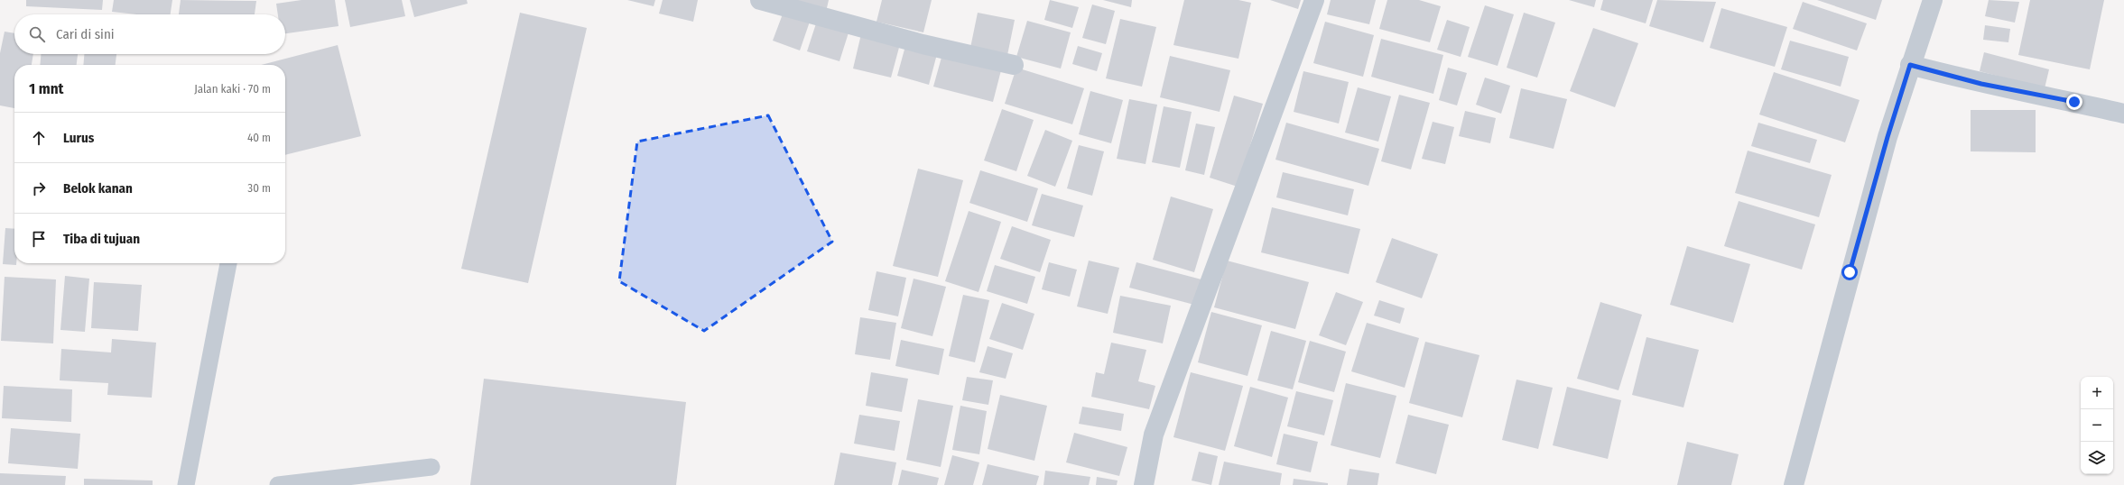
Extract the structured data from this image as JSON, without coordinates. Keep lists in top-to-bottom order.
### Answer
{
  "page": {
    "search": "Cari di sini",
    "heading": ["1 mnt", "Jalan kaki · 70 m"],
    "list": [
      ["Lurus", "40 m"],
      ["Belok kanan", "30 m"],
      "Tiba di tujuan"
    ],
    "map_buttons": ["+", "−"]
  }
}
